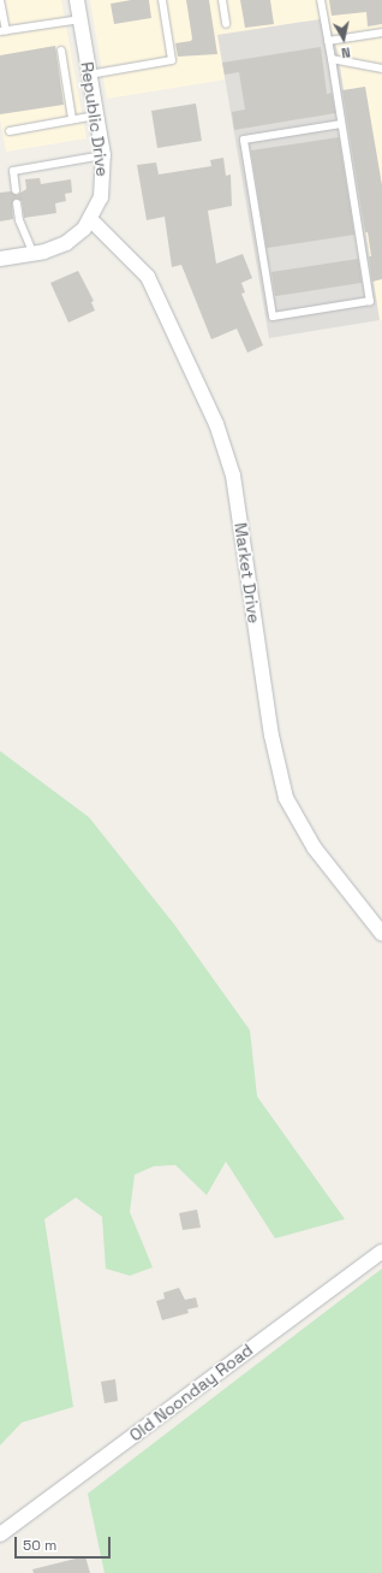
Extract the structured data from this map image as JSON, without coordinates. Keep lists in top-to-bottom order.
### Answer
{
  "streets": {
    "street": ["Republic Drive", "Market Drive", "Old Noonday Road"]
  },
  "crossings": [
    ["Republic Drive", "Market Drive"]
  ],
  "scale_bar": "50 m",
  "north": "bottom"
}
